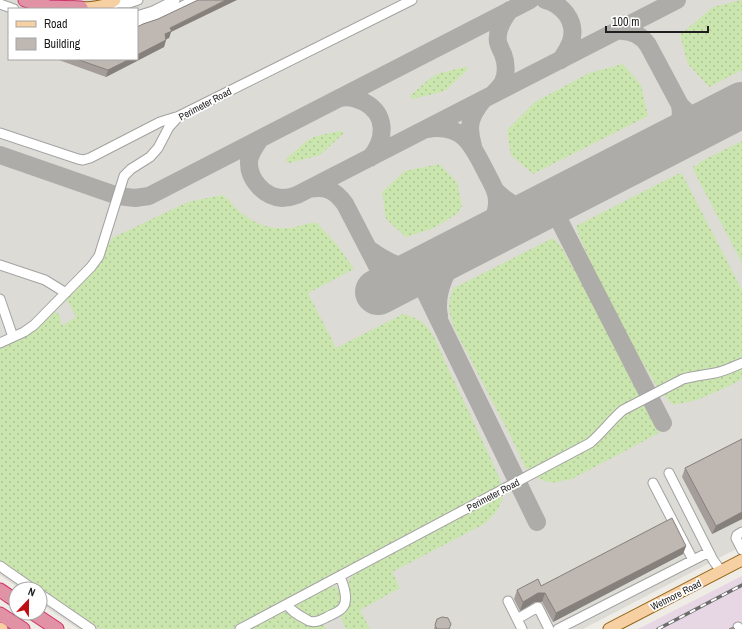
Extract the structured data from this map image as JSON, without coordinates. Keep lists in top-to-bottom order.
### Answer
{
  "streets": {
    "main road": ["Wetmore Road"],
    "street": ["Perimeter Road"]
  },
  "legend": ["Road", "Building"],
  "scale_bar": "100 m",
  "north": "top"
}
